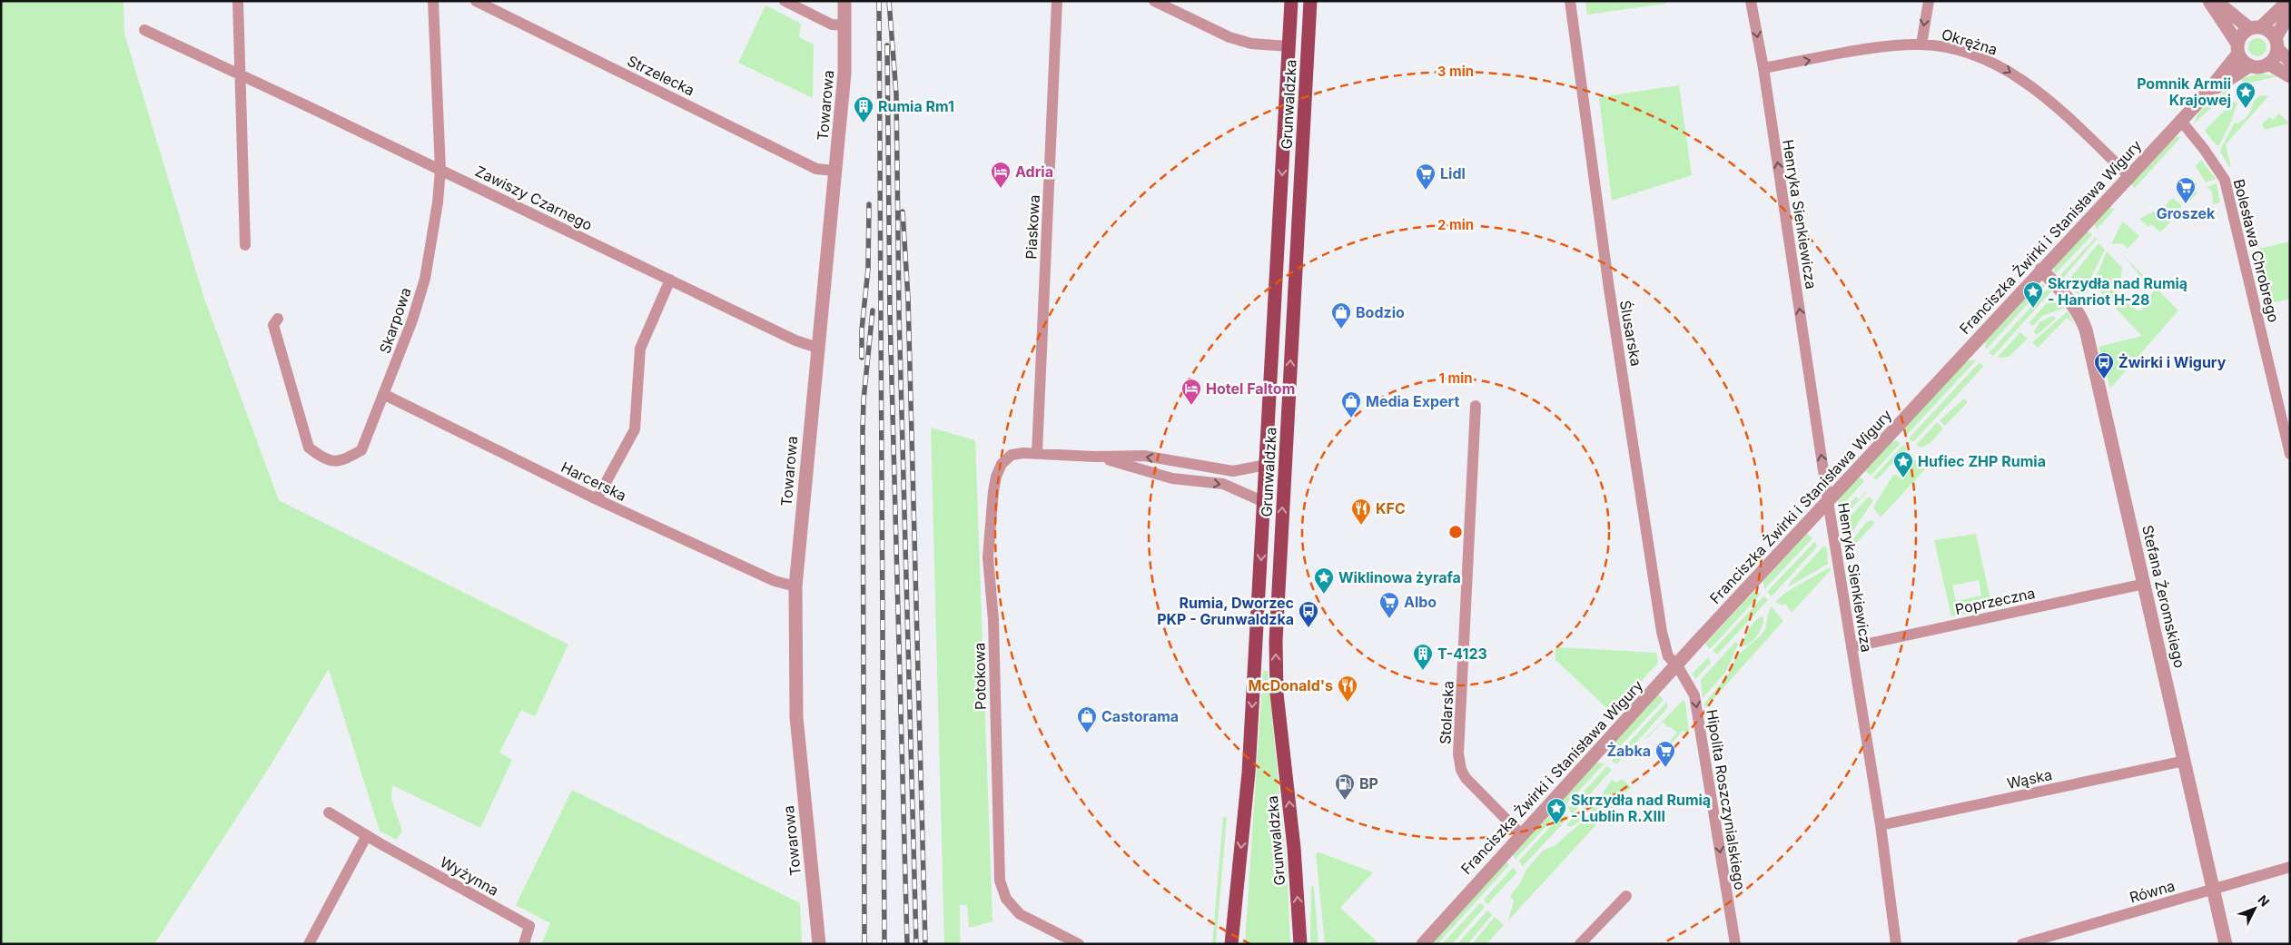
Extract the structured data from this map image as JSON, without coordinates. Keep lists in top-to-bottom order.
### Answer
{
  "streets": {
    "main road": ["Grunwaldzka"],
    "street": [
      "Okrężna",
      "Strzelecka",
      "Towarowa",
      "Zawiszy Czarnego",
      "Henryka Sienkiewicza",
      "Piaskowa",
      "Franciszka Żwirki i Stanisława Wigury",
      "Bolesława Chrobrego",
      "Skarpowa",
      "Ślusarska",
      "Harcerska",
      "Stefana Żeromskiego",
      "Poprzeczna",
      "Potokowa",
      "Stolarska",
      "Wąska",
      "Hipolita Roszczynialskiego",
      "Wyżynna",
      "Równa"
    ]
  },
  "crossings": [
    ["Okrężna", "Henryka Sienkiewicza"],
    ["Okrężna", "Franciszka Żwirki i Stanisława Wigury"],
    ["Strzelecka", "Towarowa"],
    ["Grunwaldzka", "Potokowa"],
    ["Towarowa", "Zawiszy Czarnego"],
    ["Towarowa", "Harcerska"],
    ["Zawiszy Czarnego", "Skarpowa"],
    ["Henryka Sienkiewicza", "Franciszka Żwirki i Stanisława Wigury"],
    ["Henryka Sienkiewicza", "Poprzeczna"],
    ["Henryka Sienkiewicza", "Wąska"],
    ["Piaskowa", "Potokowa"],
    ["Franciszka Żwirki i Stanisława Wigury", "Bolesława Chrobrego"],
    ["Franciszka Żwirki i Stanisława Wigury", "Ślusarska"],
    ["Franciszka Żwirki i Stanisława Wigury", "Stefana Żeromskiego"],
    ["Franciszka Żwirki i Stanisława Wigury", "Stolarska"],
    ["Franciszka Żwirki i Stanisława Wigury", "Hipolita Roszczynialskiego"],
    ["Skarpowa", "Harcerska"],
    ["Ślusarska", "Hipolita Roszczynialskiego"],
    ["Stefana Żeromskiego", "Poprzeczna"],
    ["Stefana Żeromskiego", "Wąska"],
    ["Stefana Żeromskiego", "Równa"]
  ],
  "one_way": ["Okrężna", "Hipolita Roszczynialskiego"],
  "places": {
    "place": [
      "Pomnik Armii Krajowej",
      "Skrzydła nad Rumią - Hanriot H-28",
      "Hufiec ZHP Rumia",
      "Wiklinowa żyrafa",
      "Skrzydła nad Rumią - Lublin R.XIII"
    ],
    "building": ["Rumia Rm1", "T-4123"],
    "hotel": ["Adria", "Hotel Faltom"],
    "supermarket": [
      "Lidl",
      "Groszek",
      "Albo",
      "Żabka"
    ],
    "shop": ["Bodzio", "Media Expert", "Castorama"],
    "bus stop": ["Żwirki i Wigury", "Rumia, Dworzec PKP - Grunwaldzka"],
    "restaurant": ["KFC", "McDonald's"],
    "fuel station": ["BP"]
  },
  "north": "top right",
  "rings": ["3 min", "2 min", "1 min"]
}
